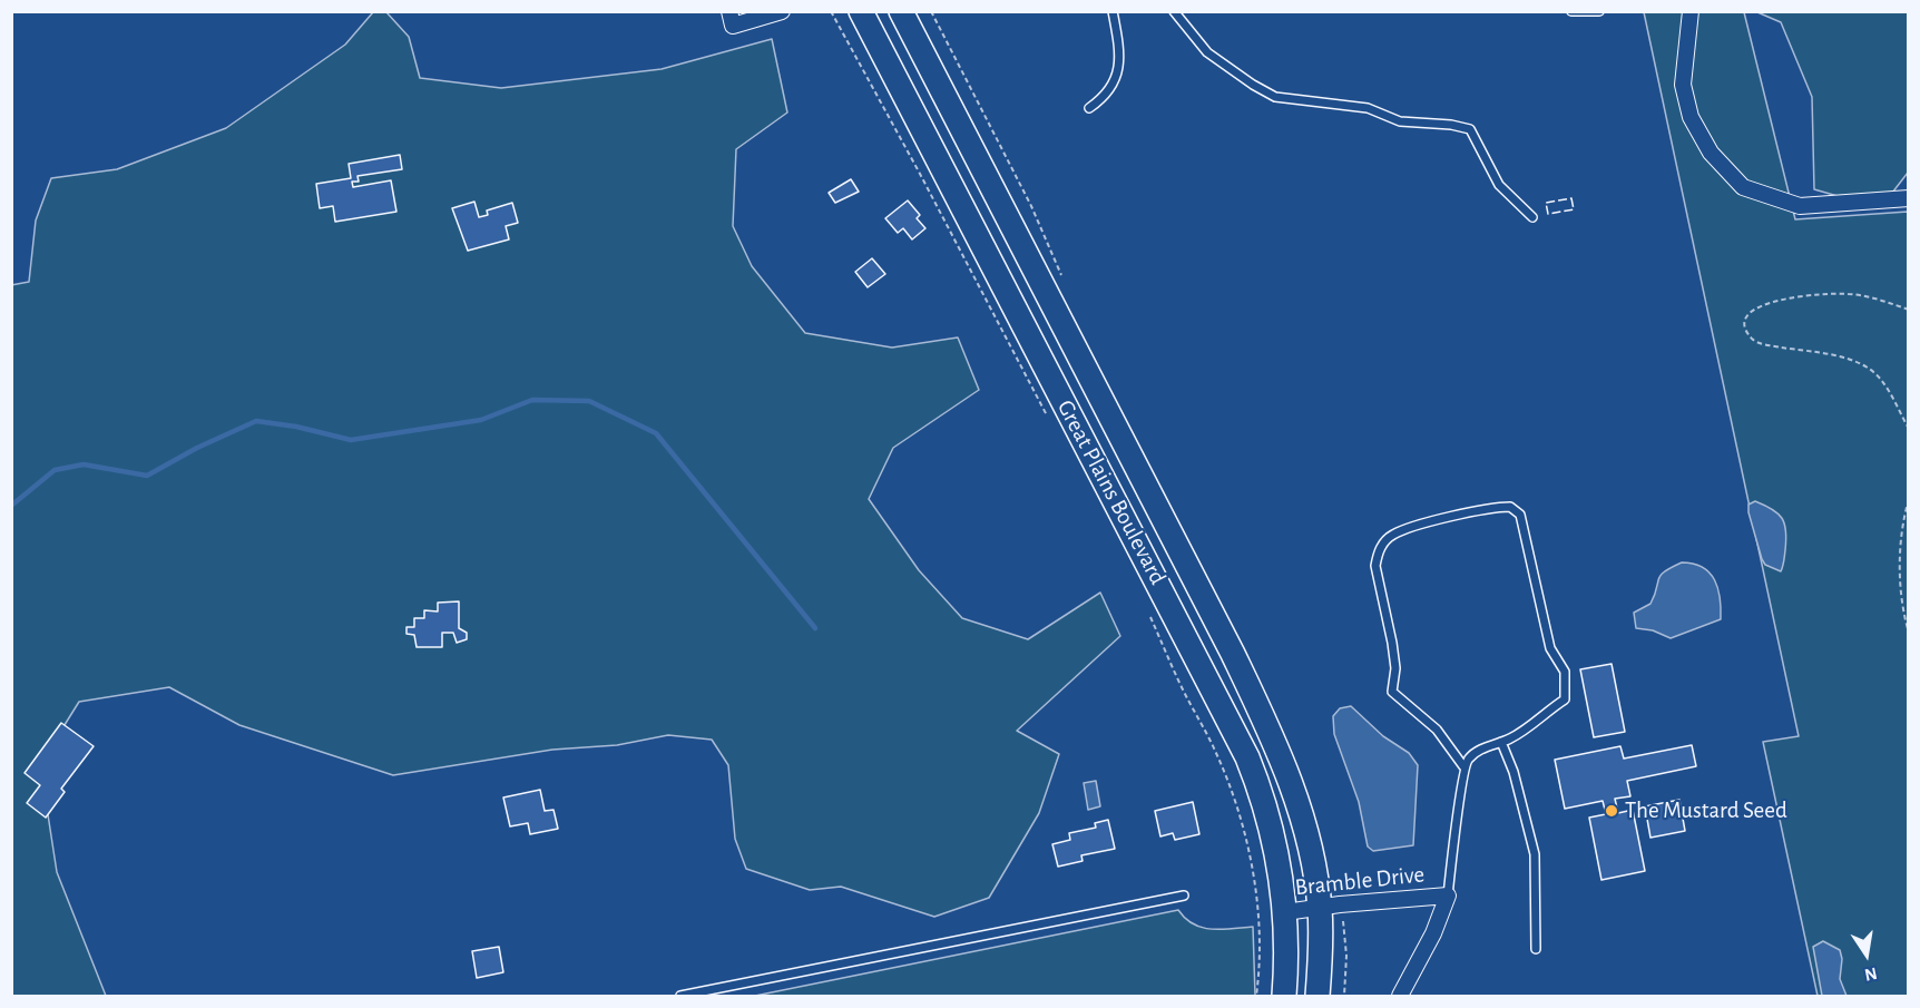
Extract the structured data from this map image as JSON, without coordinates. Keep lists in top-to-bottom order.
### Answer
{
  "streets": {
    "main road": ["Great Plains Boulevard"],
    "street": ["Bramble Drive"]
  },
  "crossings": [
    ["Great Plains Boulevard", "Bramble Drive"]
  ],
  "places": ["The Mustard Seed"],
  "north": "bottom"
}
